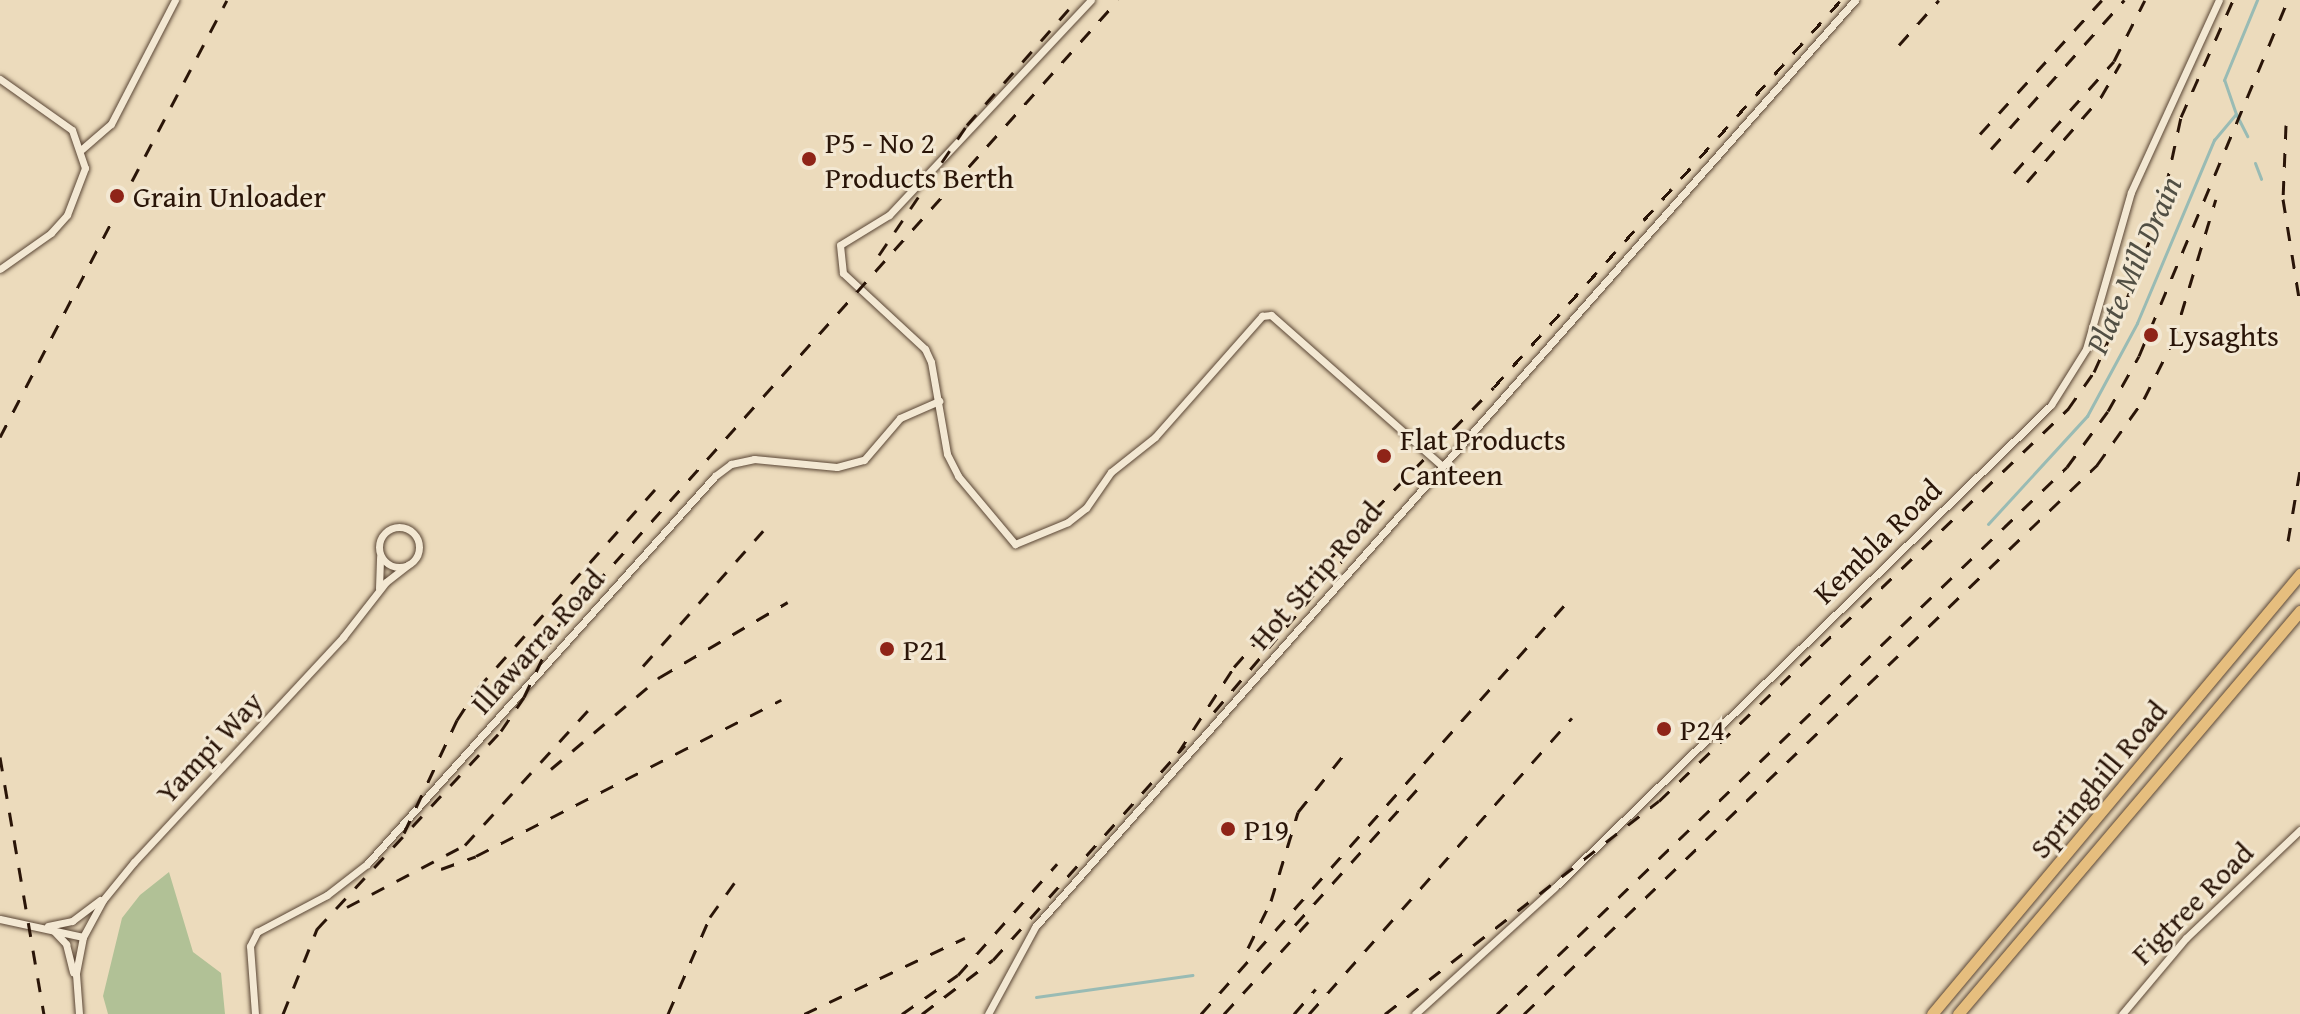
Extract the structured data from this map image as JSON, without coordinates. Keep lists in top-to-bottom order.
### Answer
{
  "streets": {
    "main road": ["Springhill Road"],
    "street": [
      "Kembla Road",
      "Hot Strip Road",
      "Illawarra Road",
      "Yampi Way",
      "Figtree Road"
    ]
  },
  "water": ["Plate Mill Drain"],
  "places": [
    "P5 - No 2 Products Berth",
    "Grain Unloader",
    "Lysaghts",
    "Flat Products Canteen",
    "P21",
    "P24",
    "P19"
  ]
}
